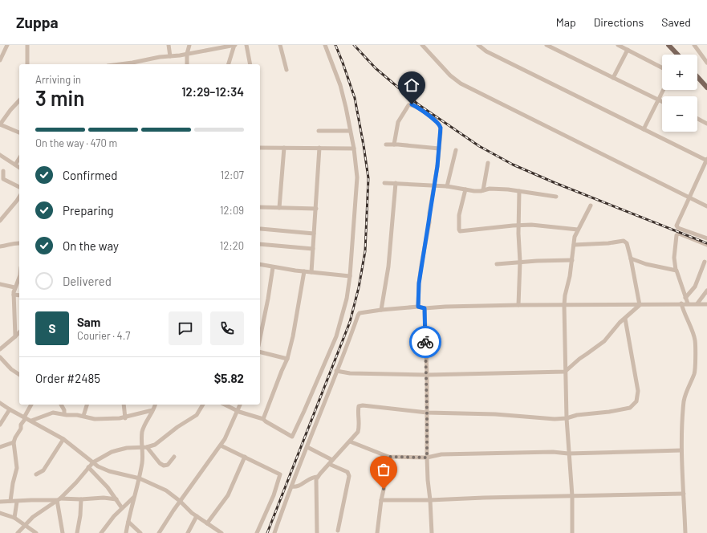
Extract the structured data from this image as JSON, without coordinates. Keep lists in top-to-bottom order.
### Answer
{
  "page": {
    "header": "Zuppa",
    "nav": ["Map", "Directions", "Saved"],
    "map_buttons": ["+", "−"],
    "heading": ["3 min", "Arriving in", "12:29–12:34"],
    "panel": [
      "Sam",
      "Courier · 4.7",
      "Order #2485",
      "$5.82"
    ],
    "bar": "On the way · 470 m",
    "list": [
      ["Confirmed", "12:07"],
      ["Preparing", "12:09"],
      ["On the way", "12:20"],
      "Delivered"
    ],
    "round": "S"
  }
}
